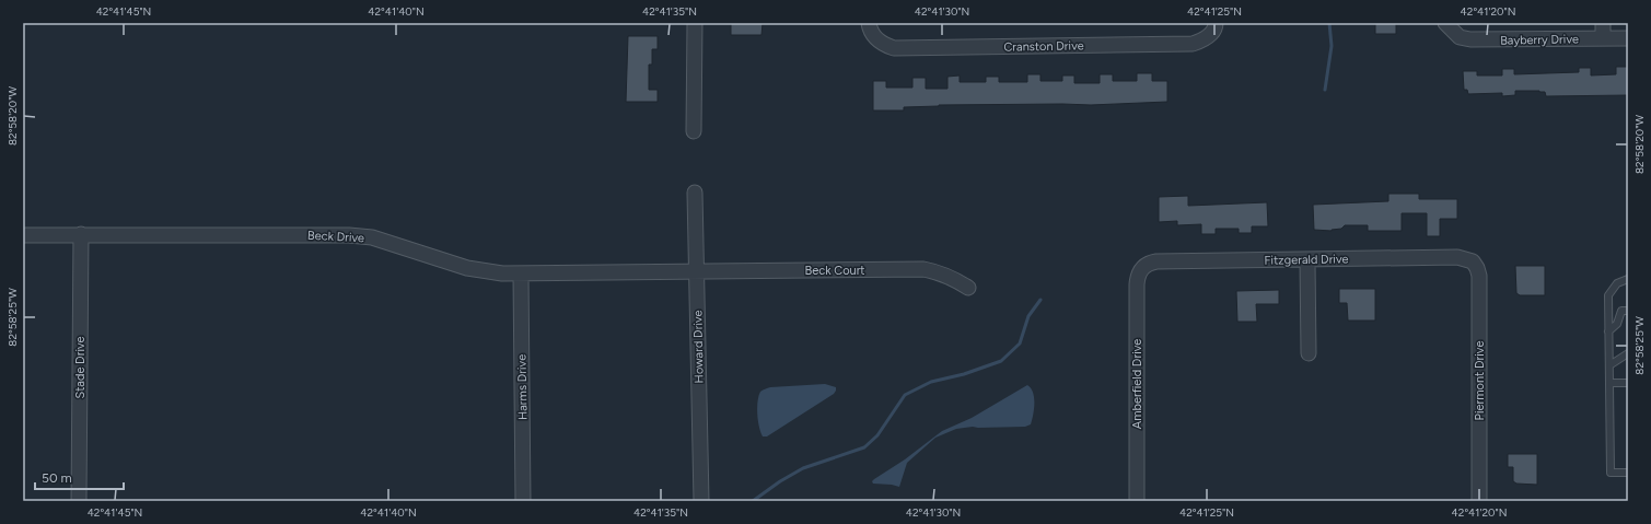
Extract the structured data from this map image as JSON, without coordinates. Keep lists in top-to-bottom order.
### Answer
{
  "streets": {
    "street": [
      "Bayberry Drive",
      "Cranston Drive",
      "Beck Drive",
      "Fitzgerald Drive",
      "Beck Court",
      "Howard Drive",
      "Stade Drive",
      "Piermont Drive",
      "Amberfield Drive",
      "Harms Drive"
    ]
  },
  "crossings": [
    ["Beck Drive", "Beck Court"],
    ["Beck Drive", "Howard Drive"],
    ["Beck Drive", "Stade Drive"],
    ["Beck Drive", "Harms Drive"],
    ["Fitzgerald Drive", "Piermont Drive"],
    ["Fitzgerald Drive", "Amberfield Drive"],
    ["Beck Court", "Howard Drive"]
  ],
  "scale_bar": "50 m",
  "coordinates": [
    "42°41'45\"N",
    "42°41'40\"N",
    "42°41'35\"N",
    "42°41'30\"N",
    "42°41'25\"N",
    "42°41'20\"N",
    "82°58'20\"W",
    "82°58'25\"W"
  ]
}
